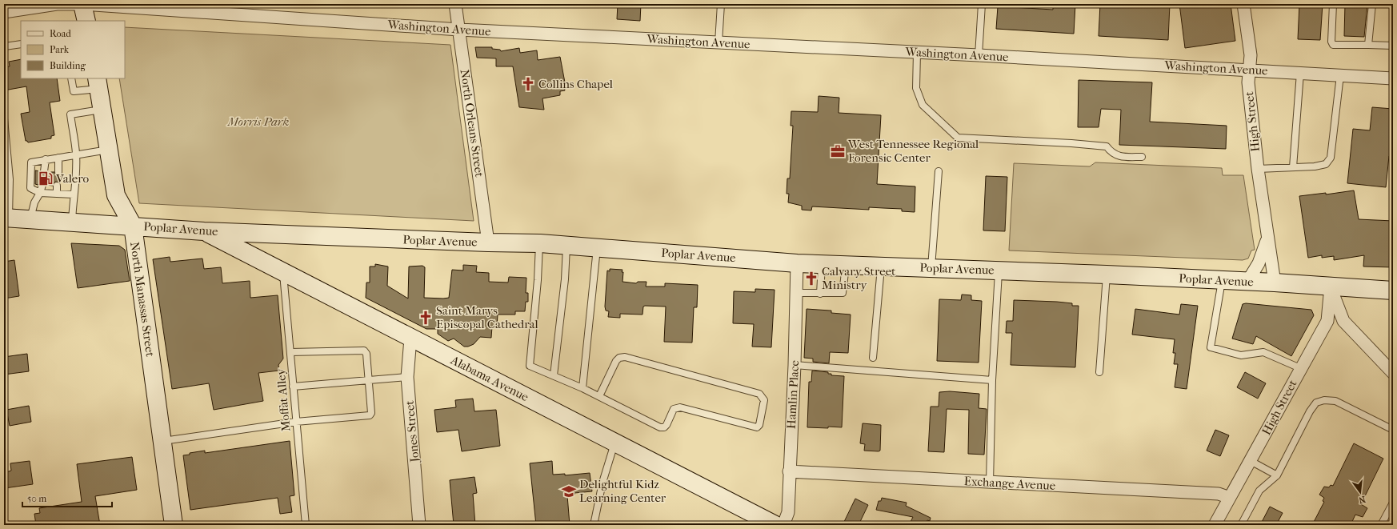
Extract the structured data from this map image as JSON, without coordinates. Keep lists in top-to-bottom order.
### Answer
{
  "streets": {
    "main road": ["Poplar Avenue", "North Manassas Street", "Alabama Avenue"],
    "street": [
      "Washington Avenue",
      "High Street",
      "North Orleans Street",
      "Hamlin Place",
      "Jones Street",
      "Exchange Avenue"
    ],
    "lane": ["Moffat Alley"]
  },
  "crossings": [
    ["Washington Avenue", "High Street"],
    ["Washington Avenue", "North Orleans Street"],
    ["High Street", "Poplar Avenue"],
    ["High Street", "Exchange Avenue"],
    ["North Orleans Street", "Poplar Avenue"],
    ["Poplar Avenue", "North Manassas Street"],
    ["Poplar Avenue", "Alabama Avenue"],
    ["Poplar Avenue", "Hamlin Place"],
    ["Alabama Avenue", "Moffat Alley"],
    ["Alabama Avenue", "Jones Street"],
    ["Hamlin Place", "Exchange Avenue"]
  ],
  "parks": ["Morris Park"],
  "places": {
    "church": ["Collins Chapel", "Calvary Street Ministry", "Saint Marys Episcopal Cathedral"],
    "office": ["West Tennessee Regional Forensic Center"],
    "fuel station": ["Valero"],
    "school or university": ["Delightful Kidz Learning Center"]
  },
  "legend": ["Road", "Park", "Building"],
  "scale_bar": "50 m",
  "north": "bottom"
}
